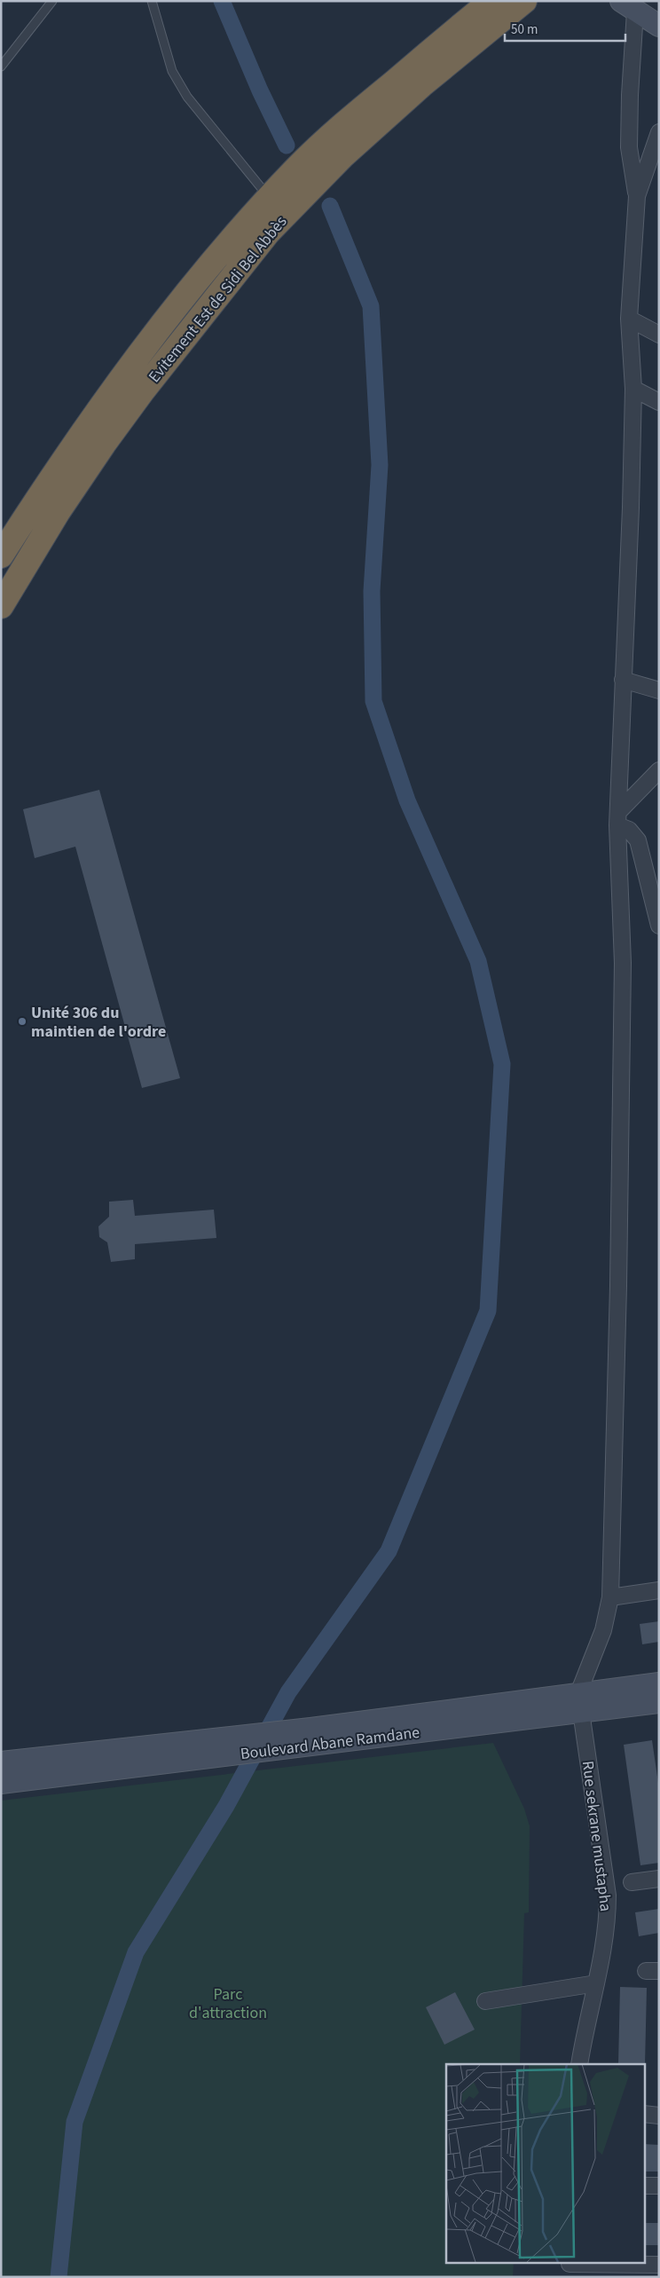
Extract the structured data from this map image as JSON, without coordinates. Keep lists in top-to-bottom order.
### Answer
{
  "streets": {
    "highway": ["Evitement Est de Sidi Bel Abbès"],
    "main road": ["Boulevard Abane Ramdane"],
    "street": ["Rue sekrane mustapha"]
  },
  "crossings": [
    ["Boulevard Abane Ramdane", "Rue sekrane mustapha"]
  ],
  "parks": ["Parc d'attraction"],
  "places": ["Unité 306 du maintien de l'ordre"],
  "scale_bar": "50 m"
}
